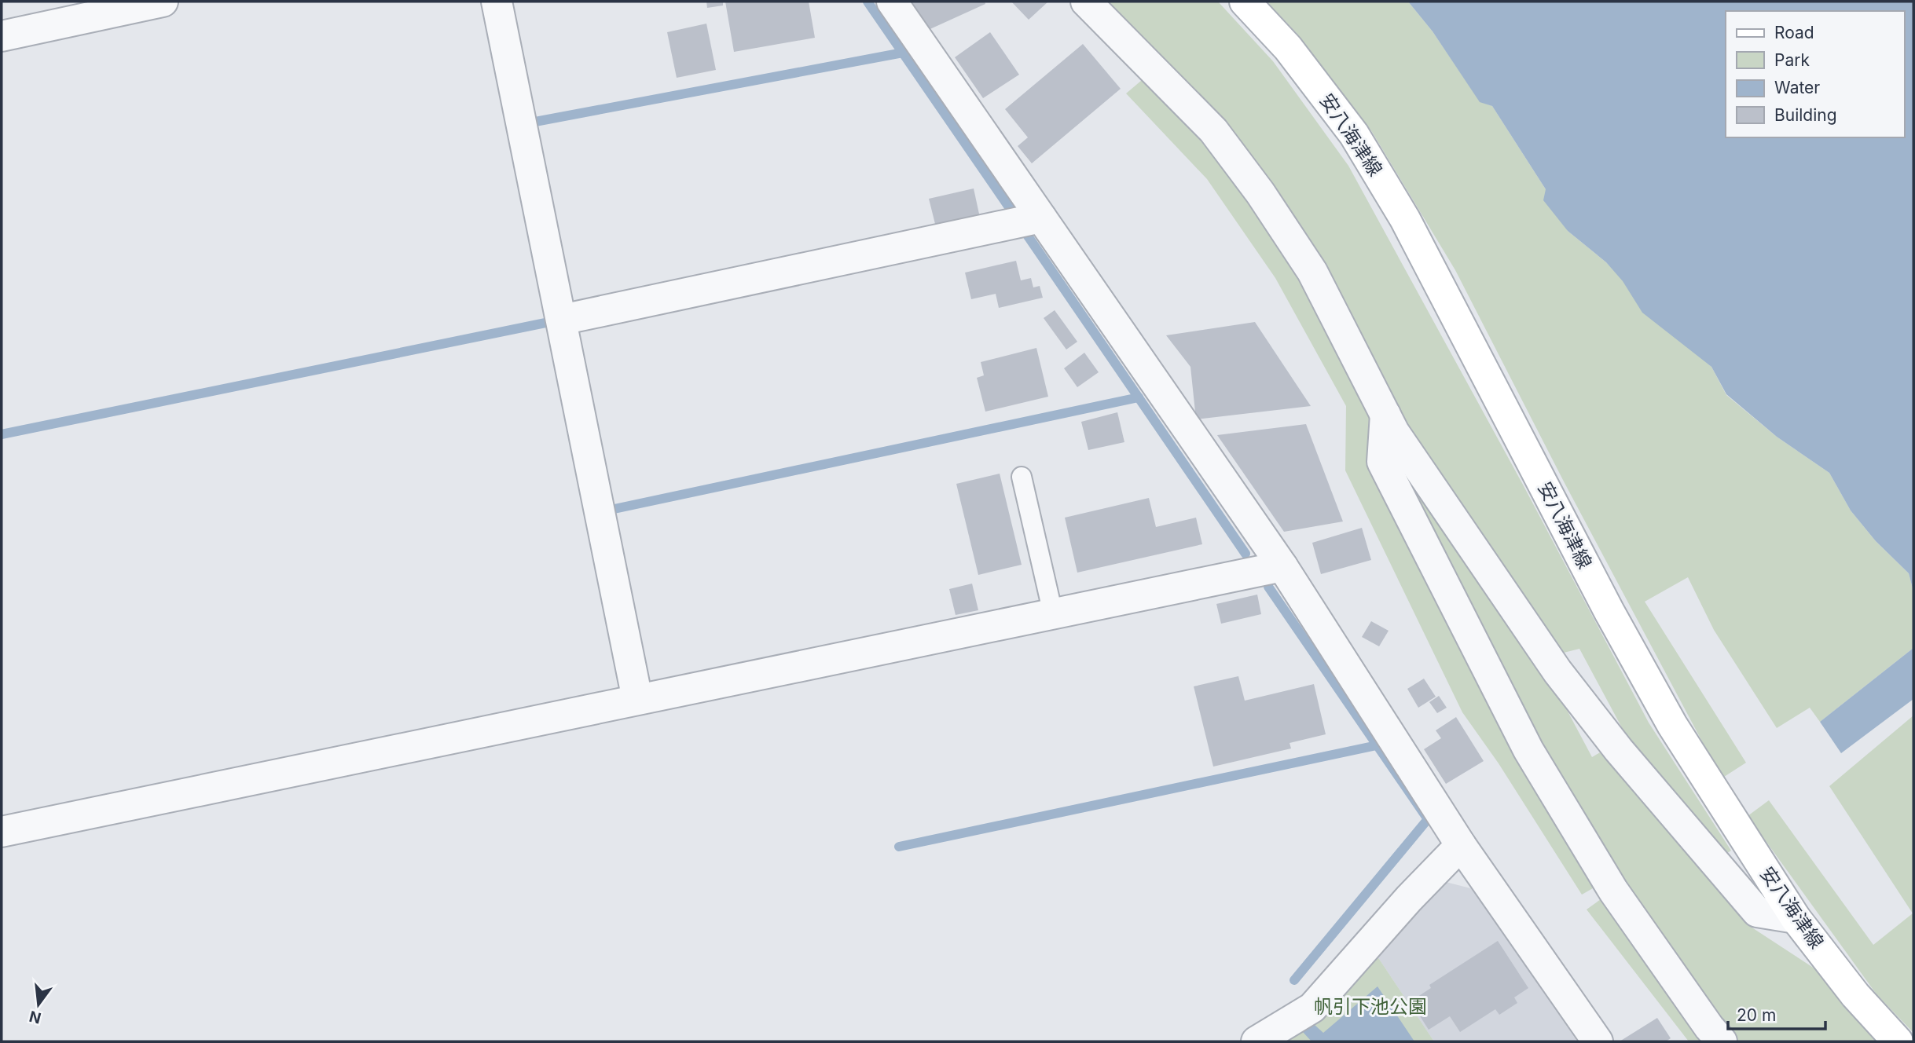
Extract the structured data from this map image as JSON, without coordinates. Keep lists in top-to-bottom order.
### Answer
{
  "streets": {
    "main road": ["安八海津線"]
  },
  "parks": ["帆引下池公園"],
  "legend": [
    "Road",
    "Park",
    "Water",
    "Building"
  ],
  "scale_bar": "20 m",
  "north": "bottom"
}
